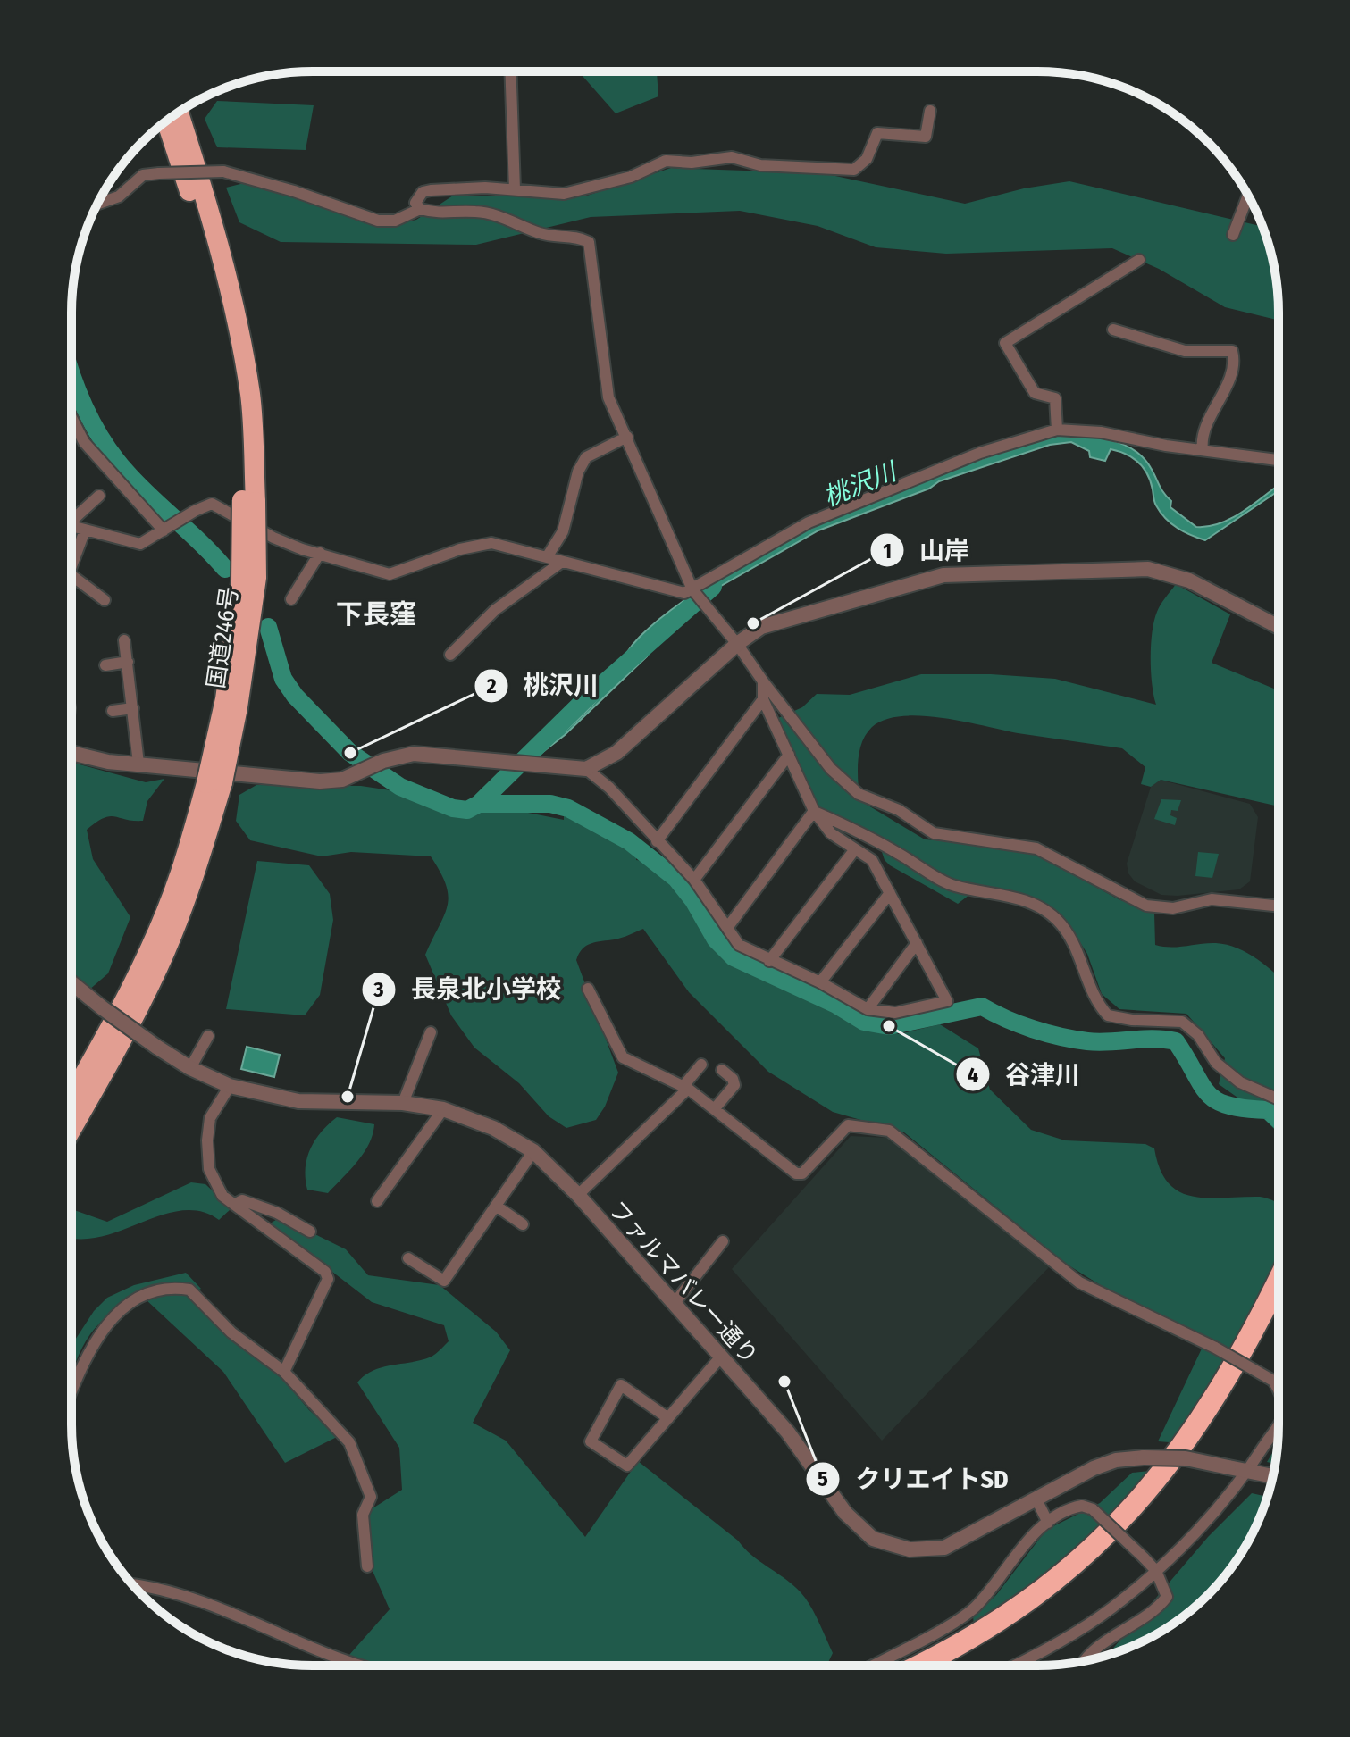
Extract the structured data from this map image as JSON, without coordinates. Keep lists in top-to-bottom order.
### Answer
{
  "streets": {
    "highway": ["国道246号"],
    "street": ["ファルマバレー通り"]
  },
  "districts": ["下長窪"],
  "water": ["桃沢川"],
  "places": [
    "山岸",
    "桃沢川",
    "谷津川",
    "長泉北小学校",
    "クリエイトSD"
  ]
}
